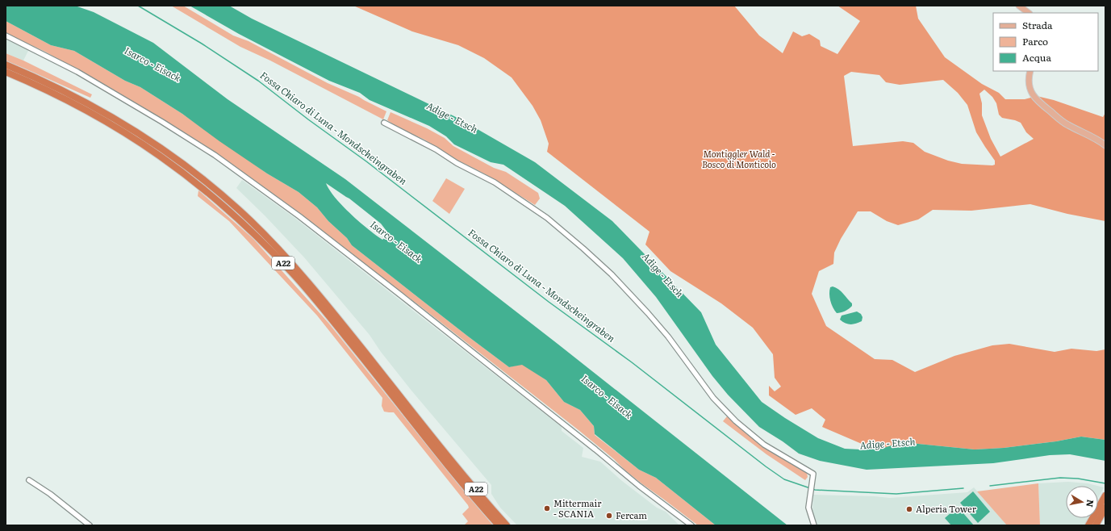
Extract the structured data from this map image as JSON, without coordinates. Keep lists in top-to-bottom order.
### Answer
{
  "streets": {
    "highway": ["A22"]
  },
  "water": ["Isarco - Eisack", "Adige - Etsch", "Fossa Chiaro di Luna - Mondscheingraben"],
  "parks": ["Montiggler Wald - Bosco di Monticolo"],
  "places": ["Mittermair - SCANIA", "Alperia Tower", "Fercam"],
  "legend": ["Strada", "Parco", "Acqua"],
  "north": "right"
}
